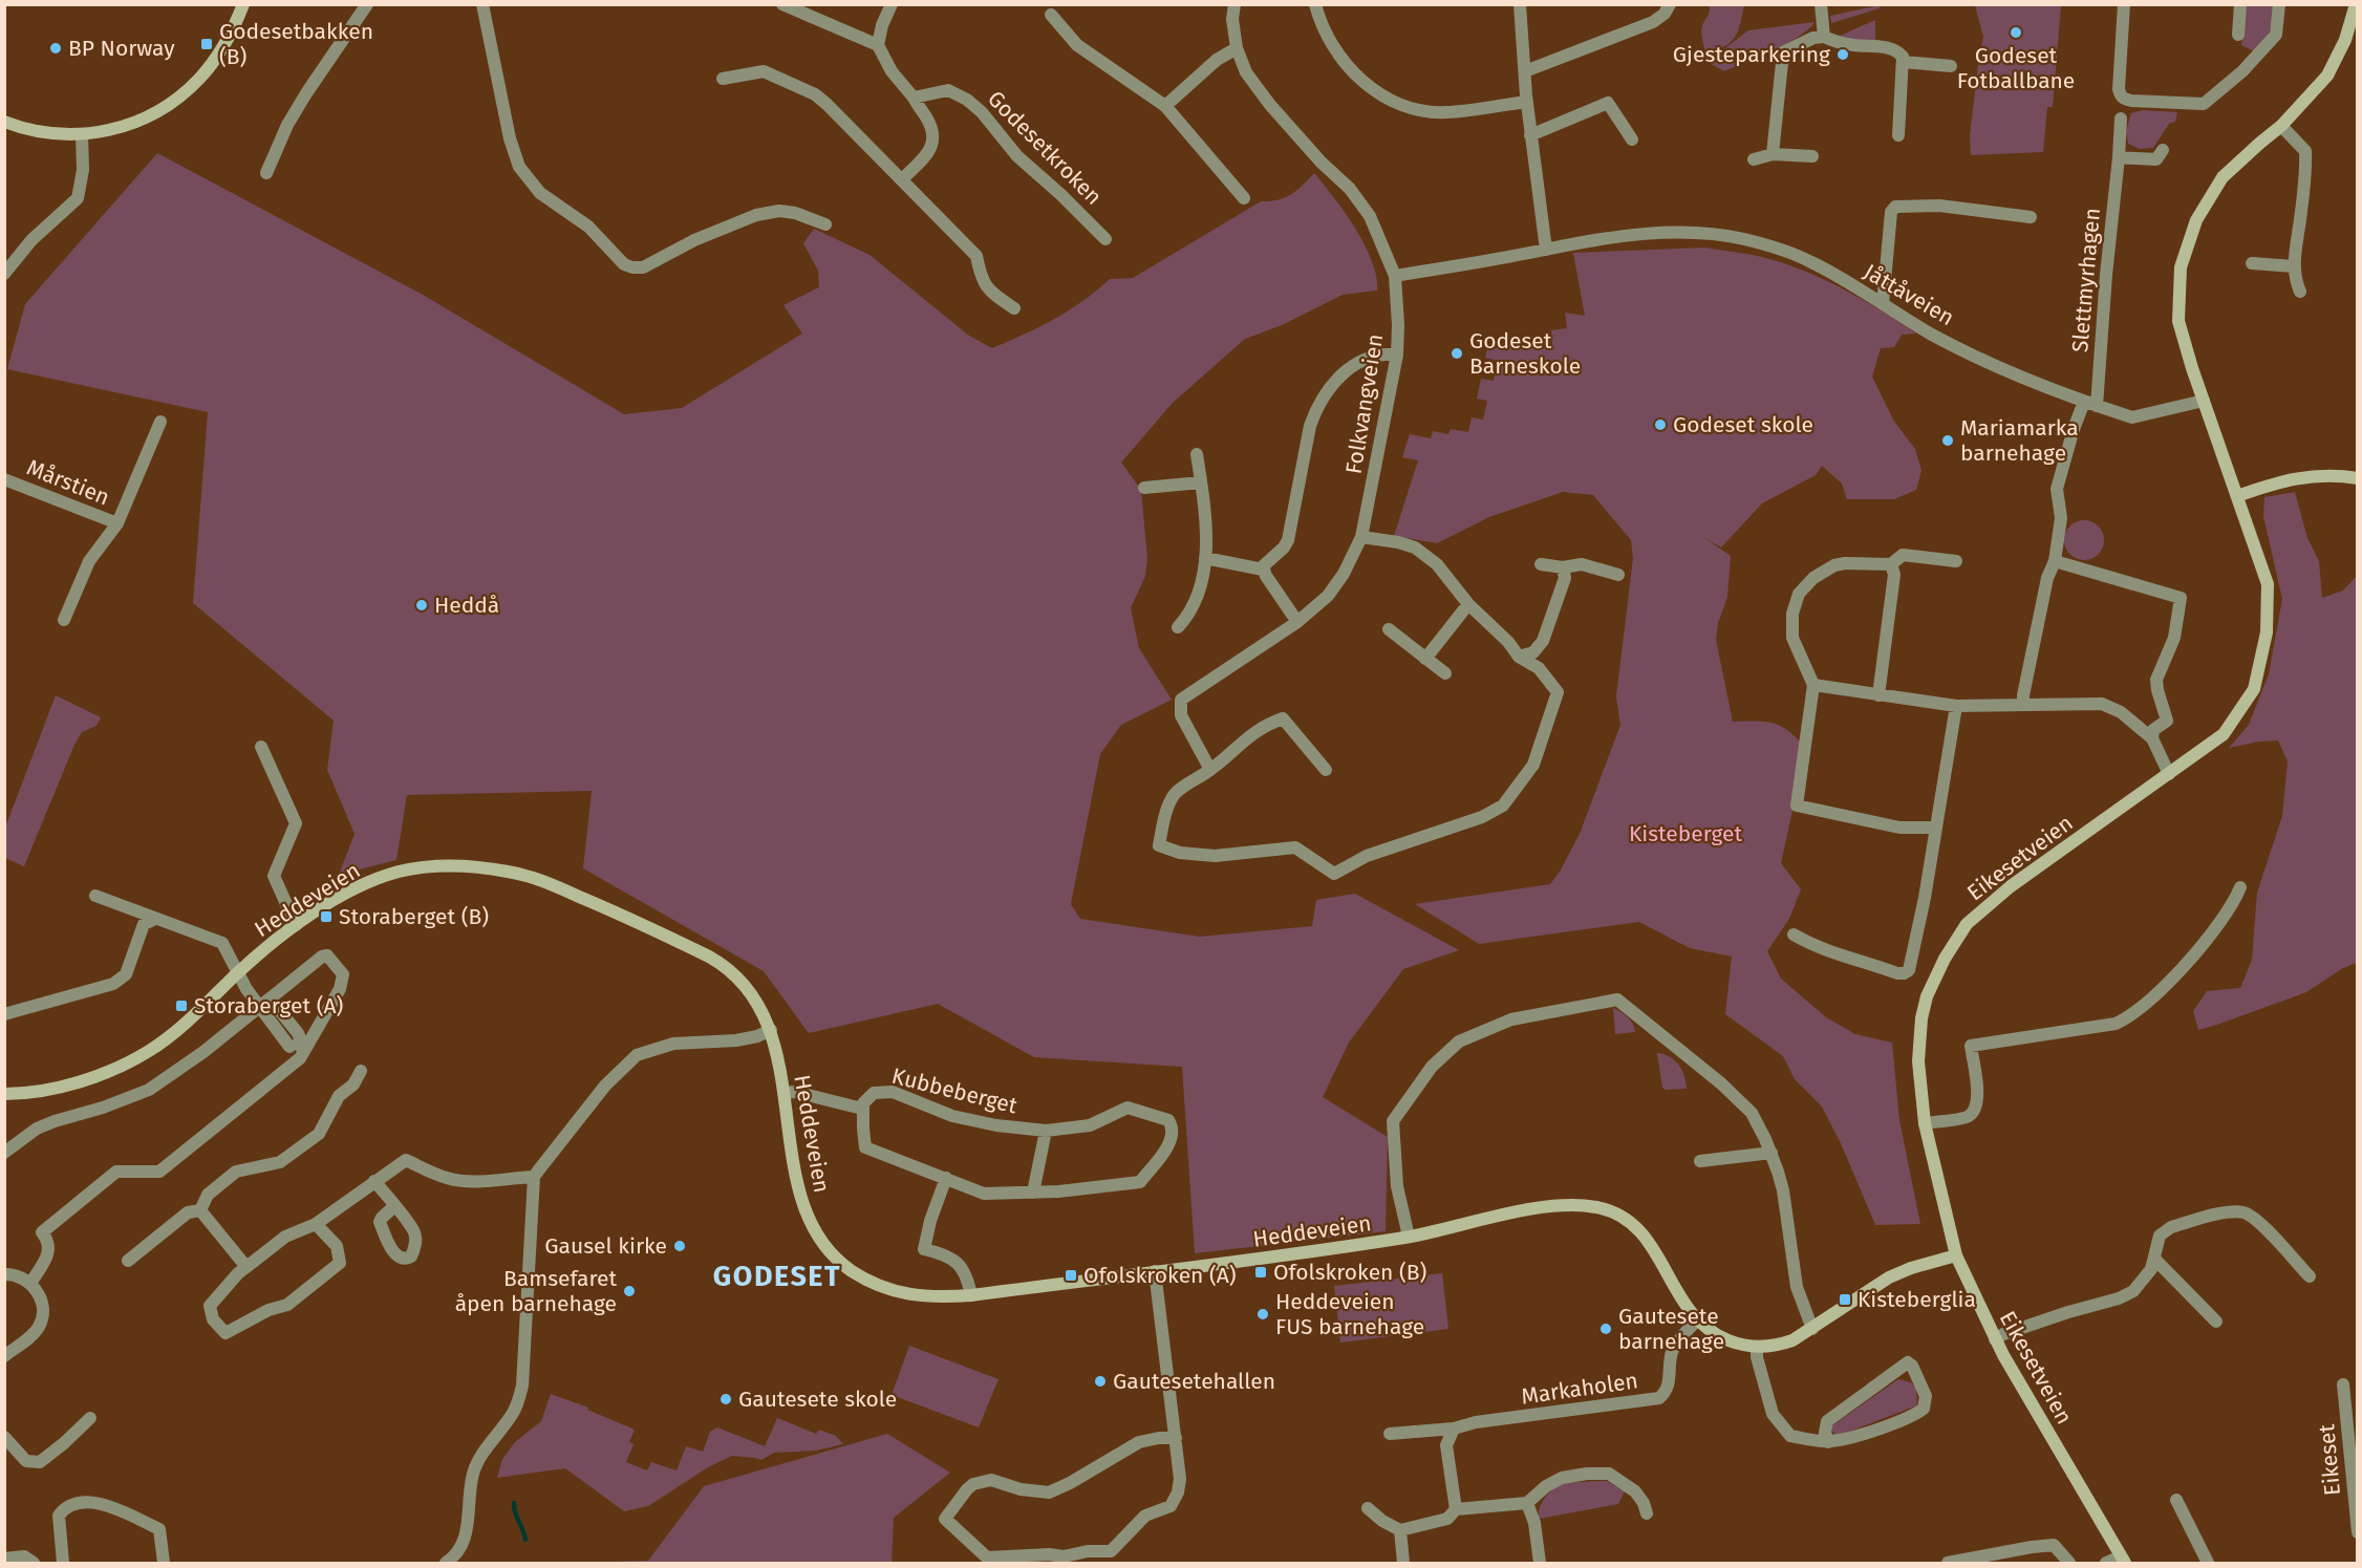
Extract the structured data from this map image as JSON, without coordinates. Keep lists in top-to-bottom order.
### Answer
{
  "streets": {
    "street": [
      "Godesetkroken",
      "Slettmyrhagen",
      "Jåttåveien",
      "Folkvangveien",
      "Mårstien",
      "Eikesetveien",
      "Heddeveien",
      "Kubbeberget",
      "Markaholen",
      "Eikeset"
    ]
  },
  "crossings": [
    ["Slettmyrhagen", "Jåttåveien"],
    ["Jåttåveien", "Folkvangveien"],
    ["Jåttåveien", "Eikesetveien"],
    ["Eikesetveien", "Heddeveien"],
    ["Heddeveien", "Markaholen"]
  ],
  "districts": ["GODESET"],
  "parks": ["Kisteberget"],
  "places": {
    "other": [
      "Godeset Fotballbane",
      "BP Norway",
      "Gjesteparkering",
      "Godeset Barneskole",
      "Godeset skole",
      "Mariamarka barnehage",
      "Heddå",
      "Gausel kirke",
      "Bamsefaret åpen barnehage",
      "Heddeveien FUS barnehage",
      "Gautesete barnehage",
      "Gautesetehallen",
      "Gautesete skole"
    ],
    "transit": [
      "Godesetbakken (B)",
      "Storaberget (B)",
      "Storaberget (A)",
      "Ofolskroken (B)",
      "Ofolskroken (A)",
      "Kisteberglia"
    ]
  }
}
